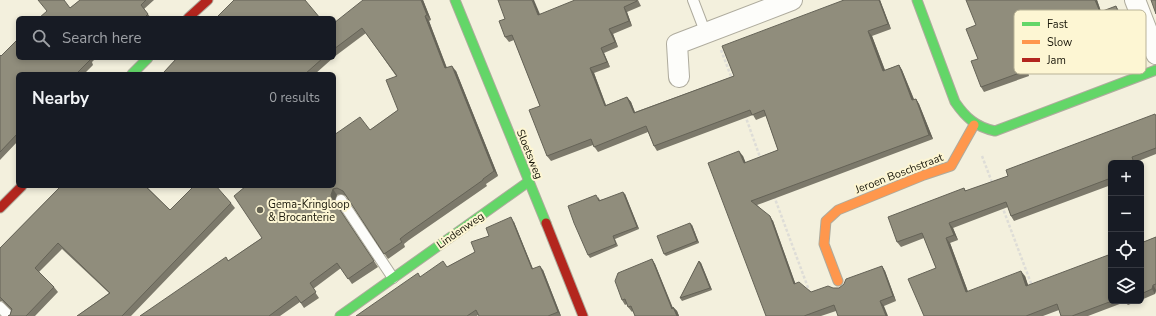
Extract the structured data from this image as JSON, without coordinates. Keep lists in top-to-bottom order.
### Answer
{
  "streets": {
    "street": ["Sloetsweg", "Jeroen Boschstraat", "Lindenweg"]
  },
  "crossings": [
    ["Sloetsweg", "Lindenweg"]
  ],
  "places": ["Gema-Kringloop & Brocanterie"],
  "legend": ["Fast", "Slow", "Jam"],
  "page": {
    "search": "Search here",
    "heading": ["Nearby", "0 results"],
    "map_buttons": ["+", "−"]
  }
}
